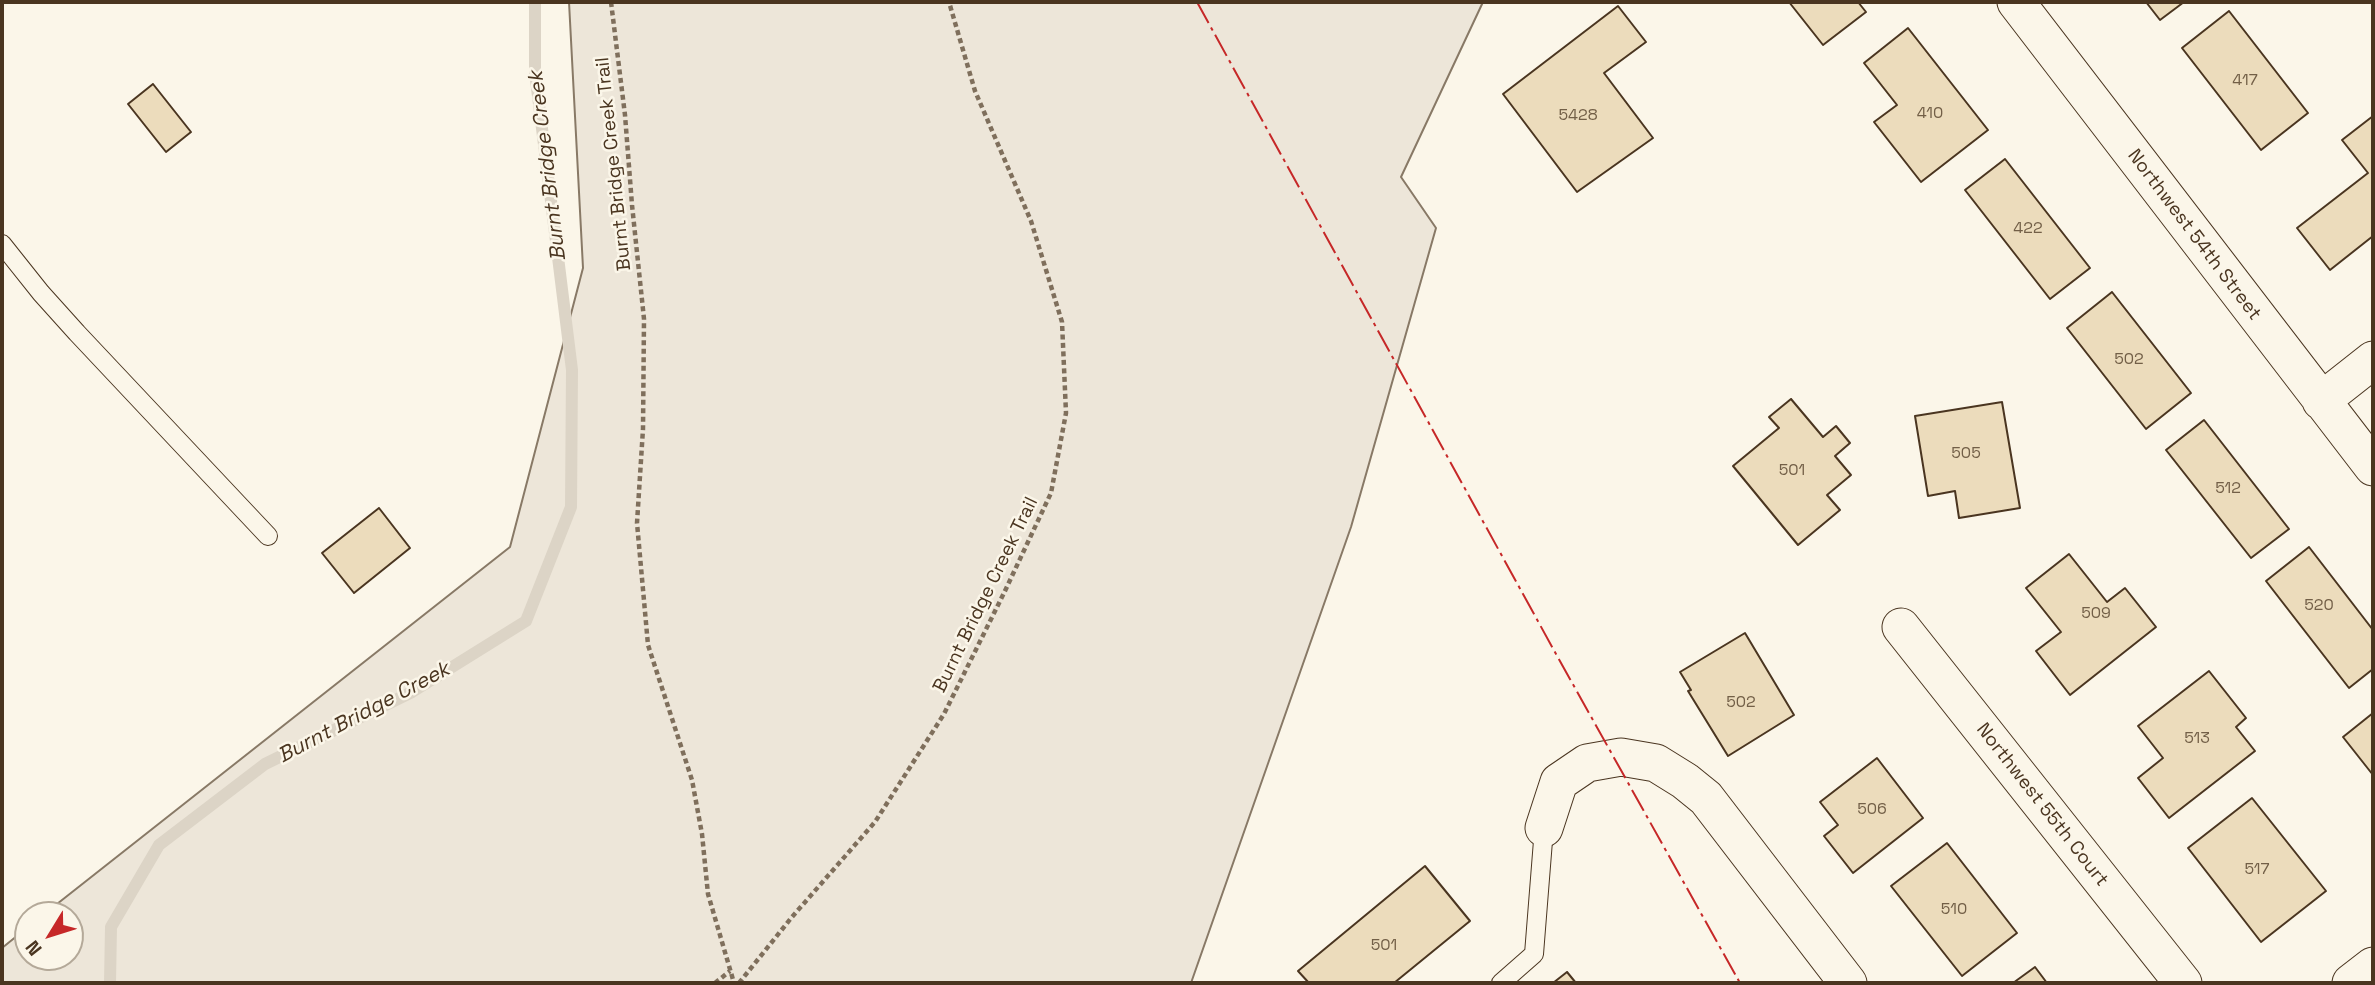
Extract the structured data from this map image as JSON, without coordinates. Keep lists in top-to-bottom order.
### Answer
{
  "streets": {
    "street": ["Northwest 54th Street", "Northwest 55th Court"],
    "path": ["Burnt Bridge Creek Trail"]
  },
  "water": ["Burnt Bridge Creek"],
  "house_numbers": [
    "417",
    "410",
    "5428",
    "422",
    "502",
    "505",
    "501",
    "512",
    "520",
    "509",
    "502",
    "513",
    "506",
    "517",
    "510",
    "501"
  ],
  "north": "bottom left"
}
